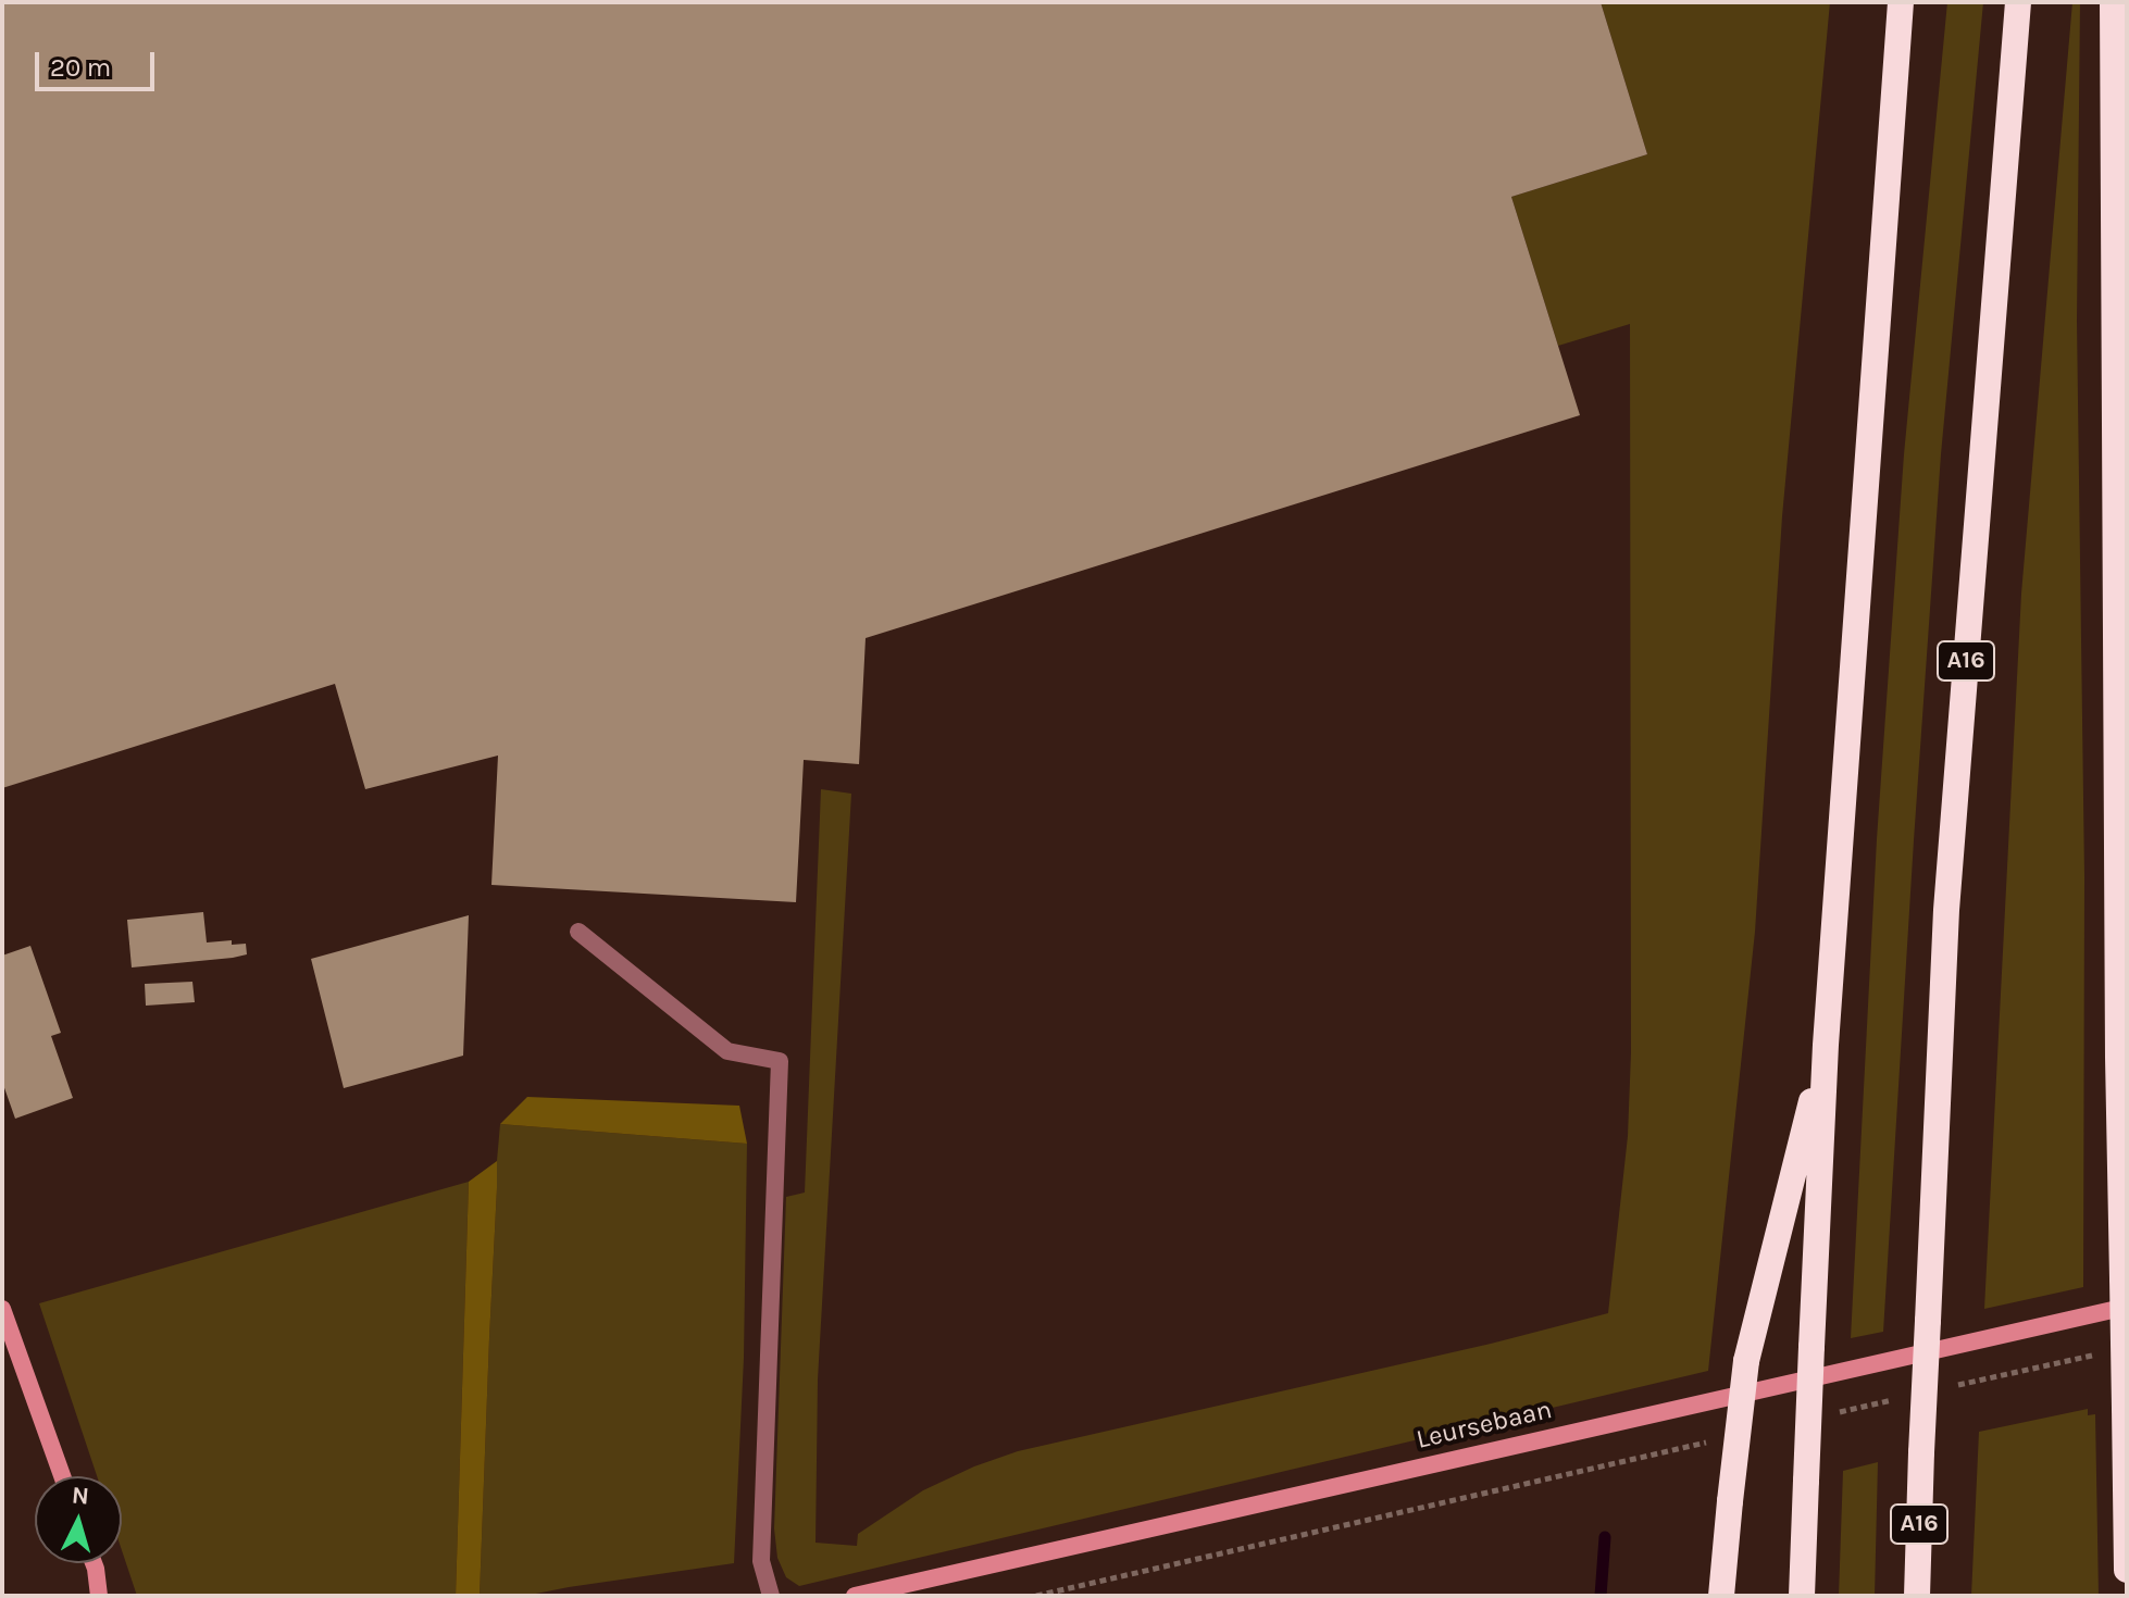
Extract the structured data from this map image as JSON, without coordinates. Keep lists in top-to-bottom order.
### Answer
{
  "streets": {
    "highway": ["A16"],
    "street": ["Leursebaan"]
  },
  "scale_bar": "20 m",
  "north": "top"
}
